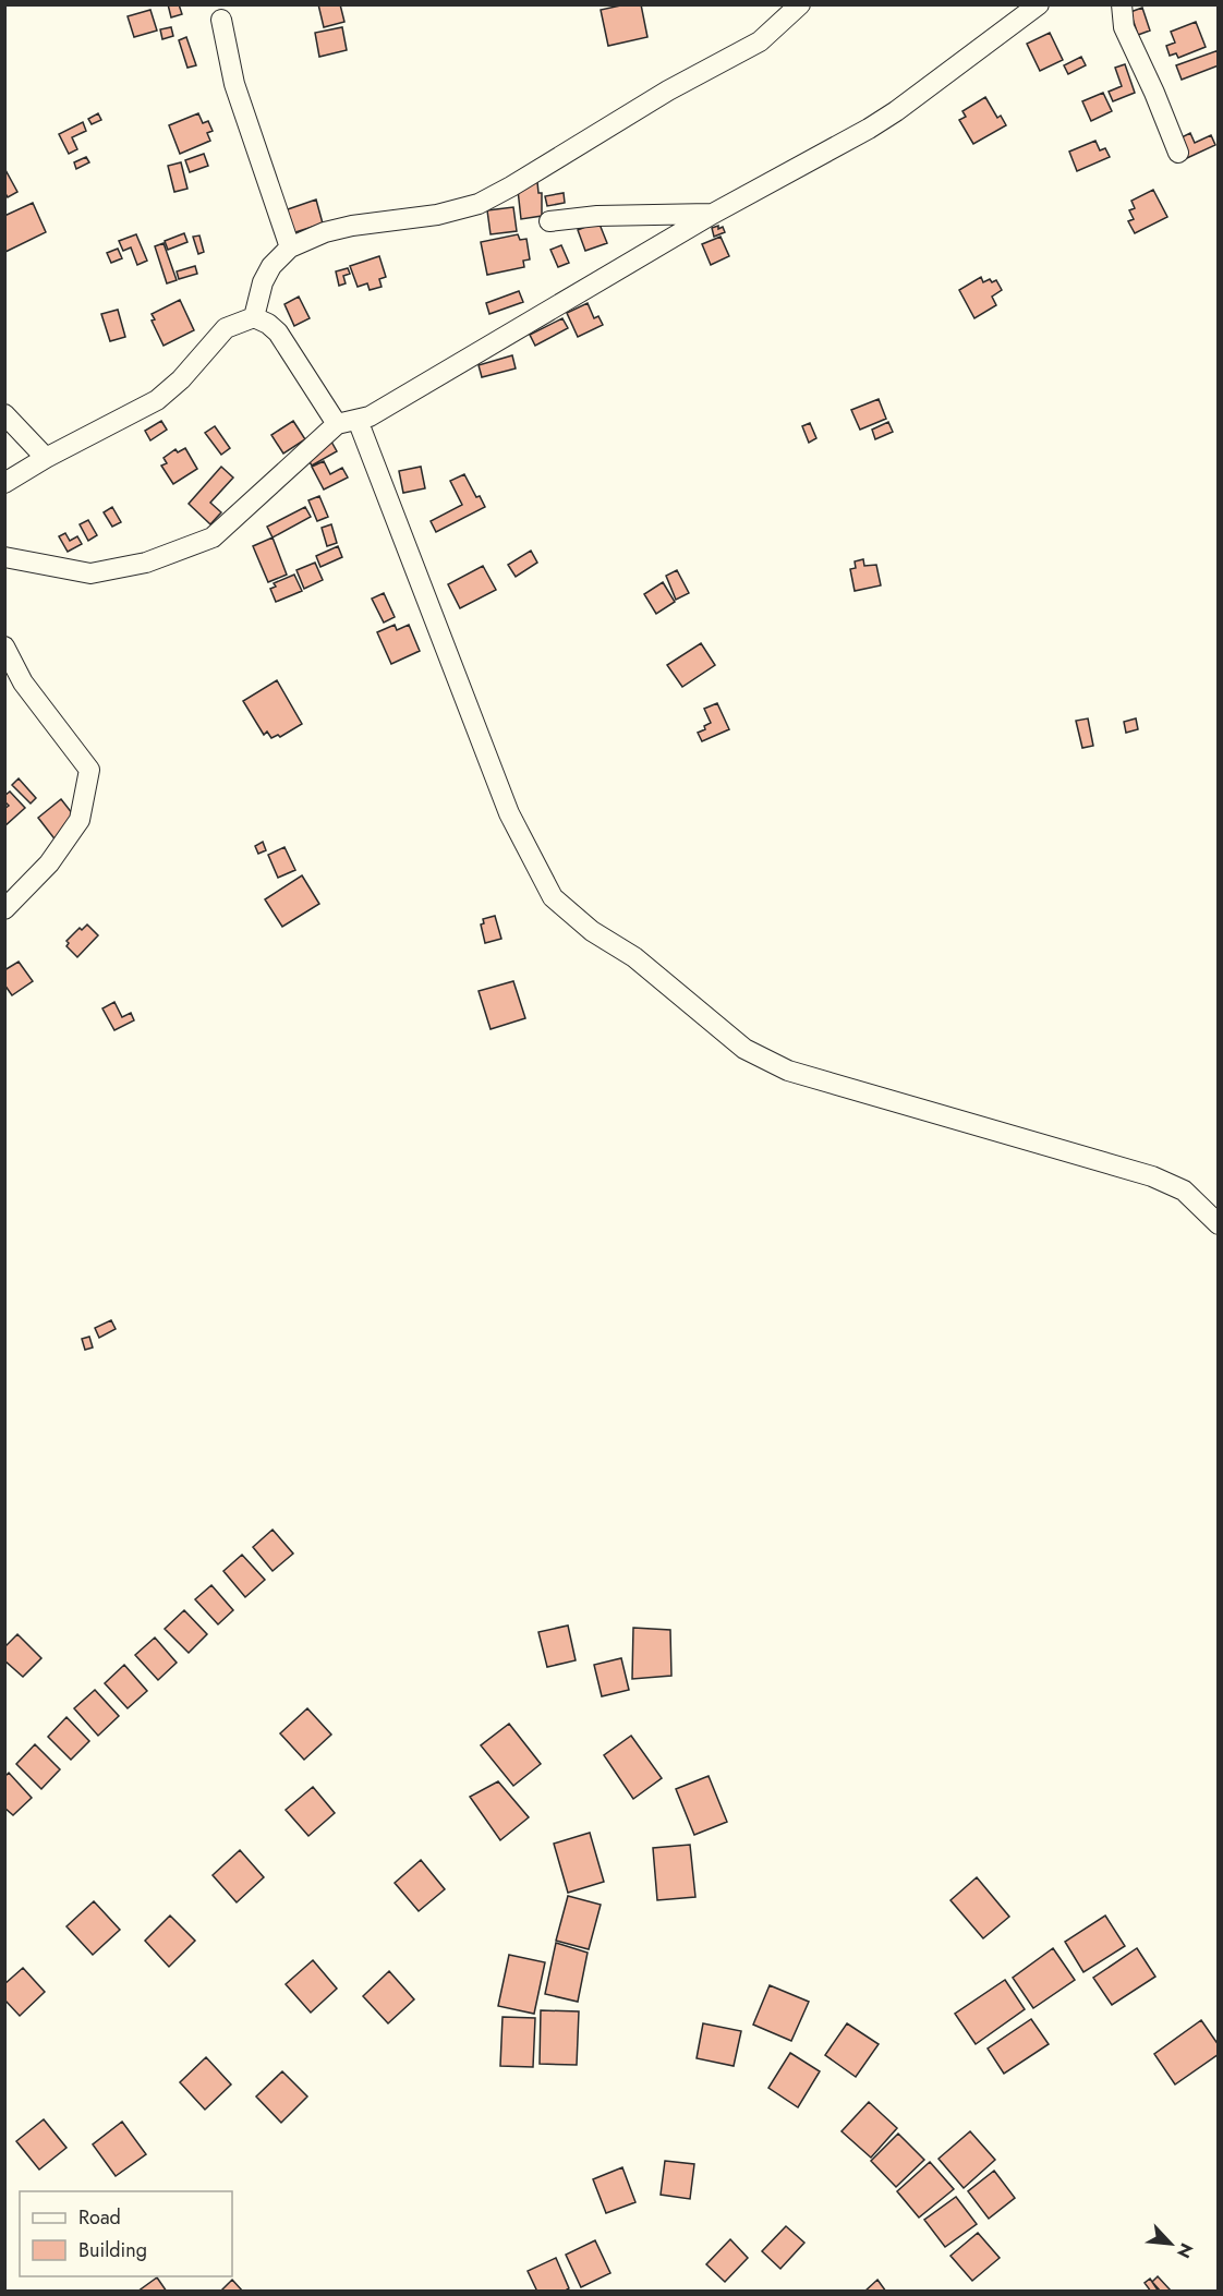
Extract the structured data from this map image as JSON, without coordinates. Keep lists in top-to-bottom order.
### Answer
{
  "legend": ["Road", "Building"],
  "north": "bottom right"
}
